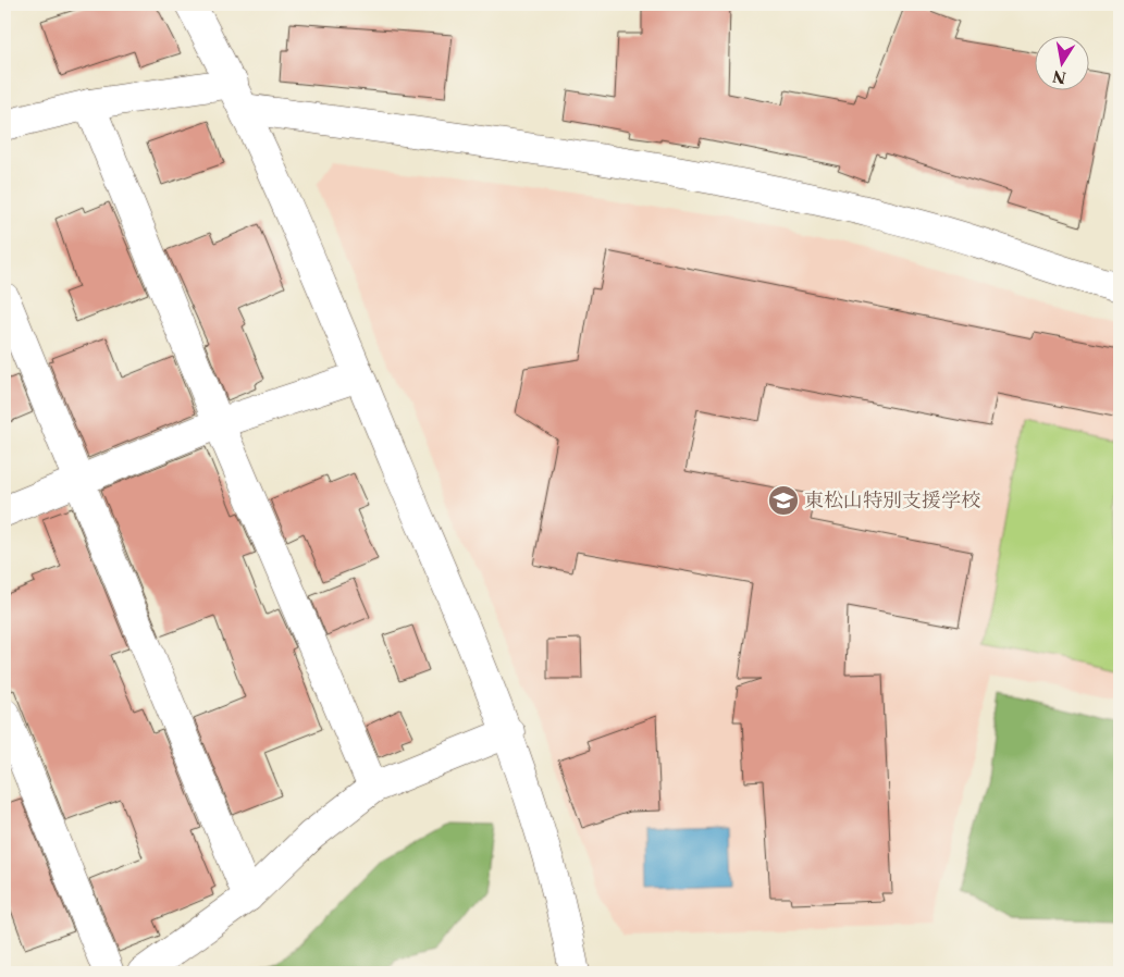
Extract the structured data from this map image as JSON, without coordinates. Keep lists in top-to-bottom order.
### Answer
{
  "places": {
    "school or university": ["東松山特別支援学校"]
  },
  "north": "bottom"
}
